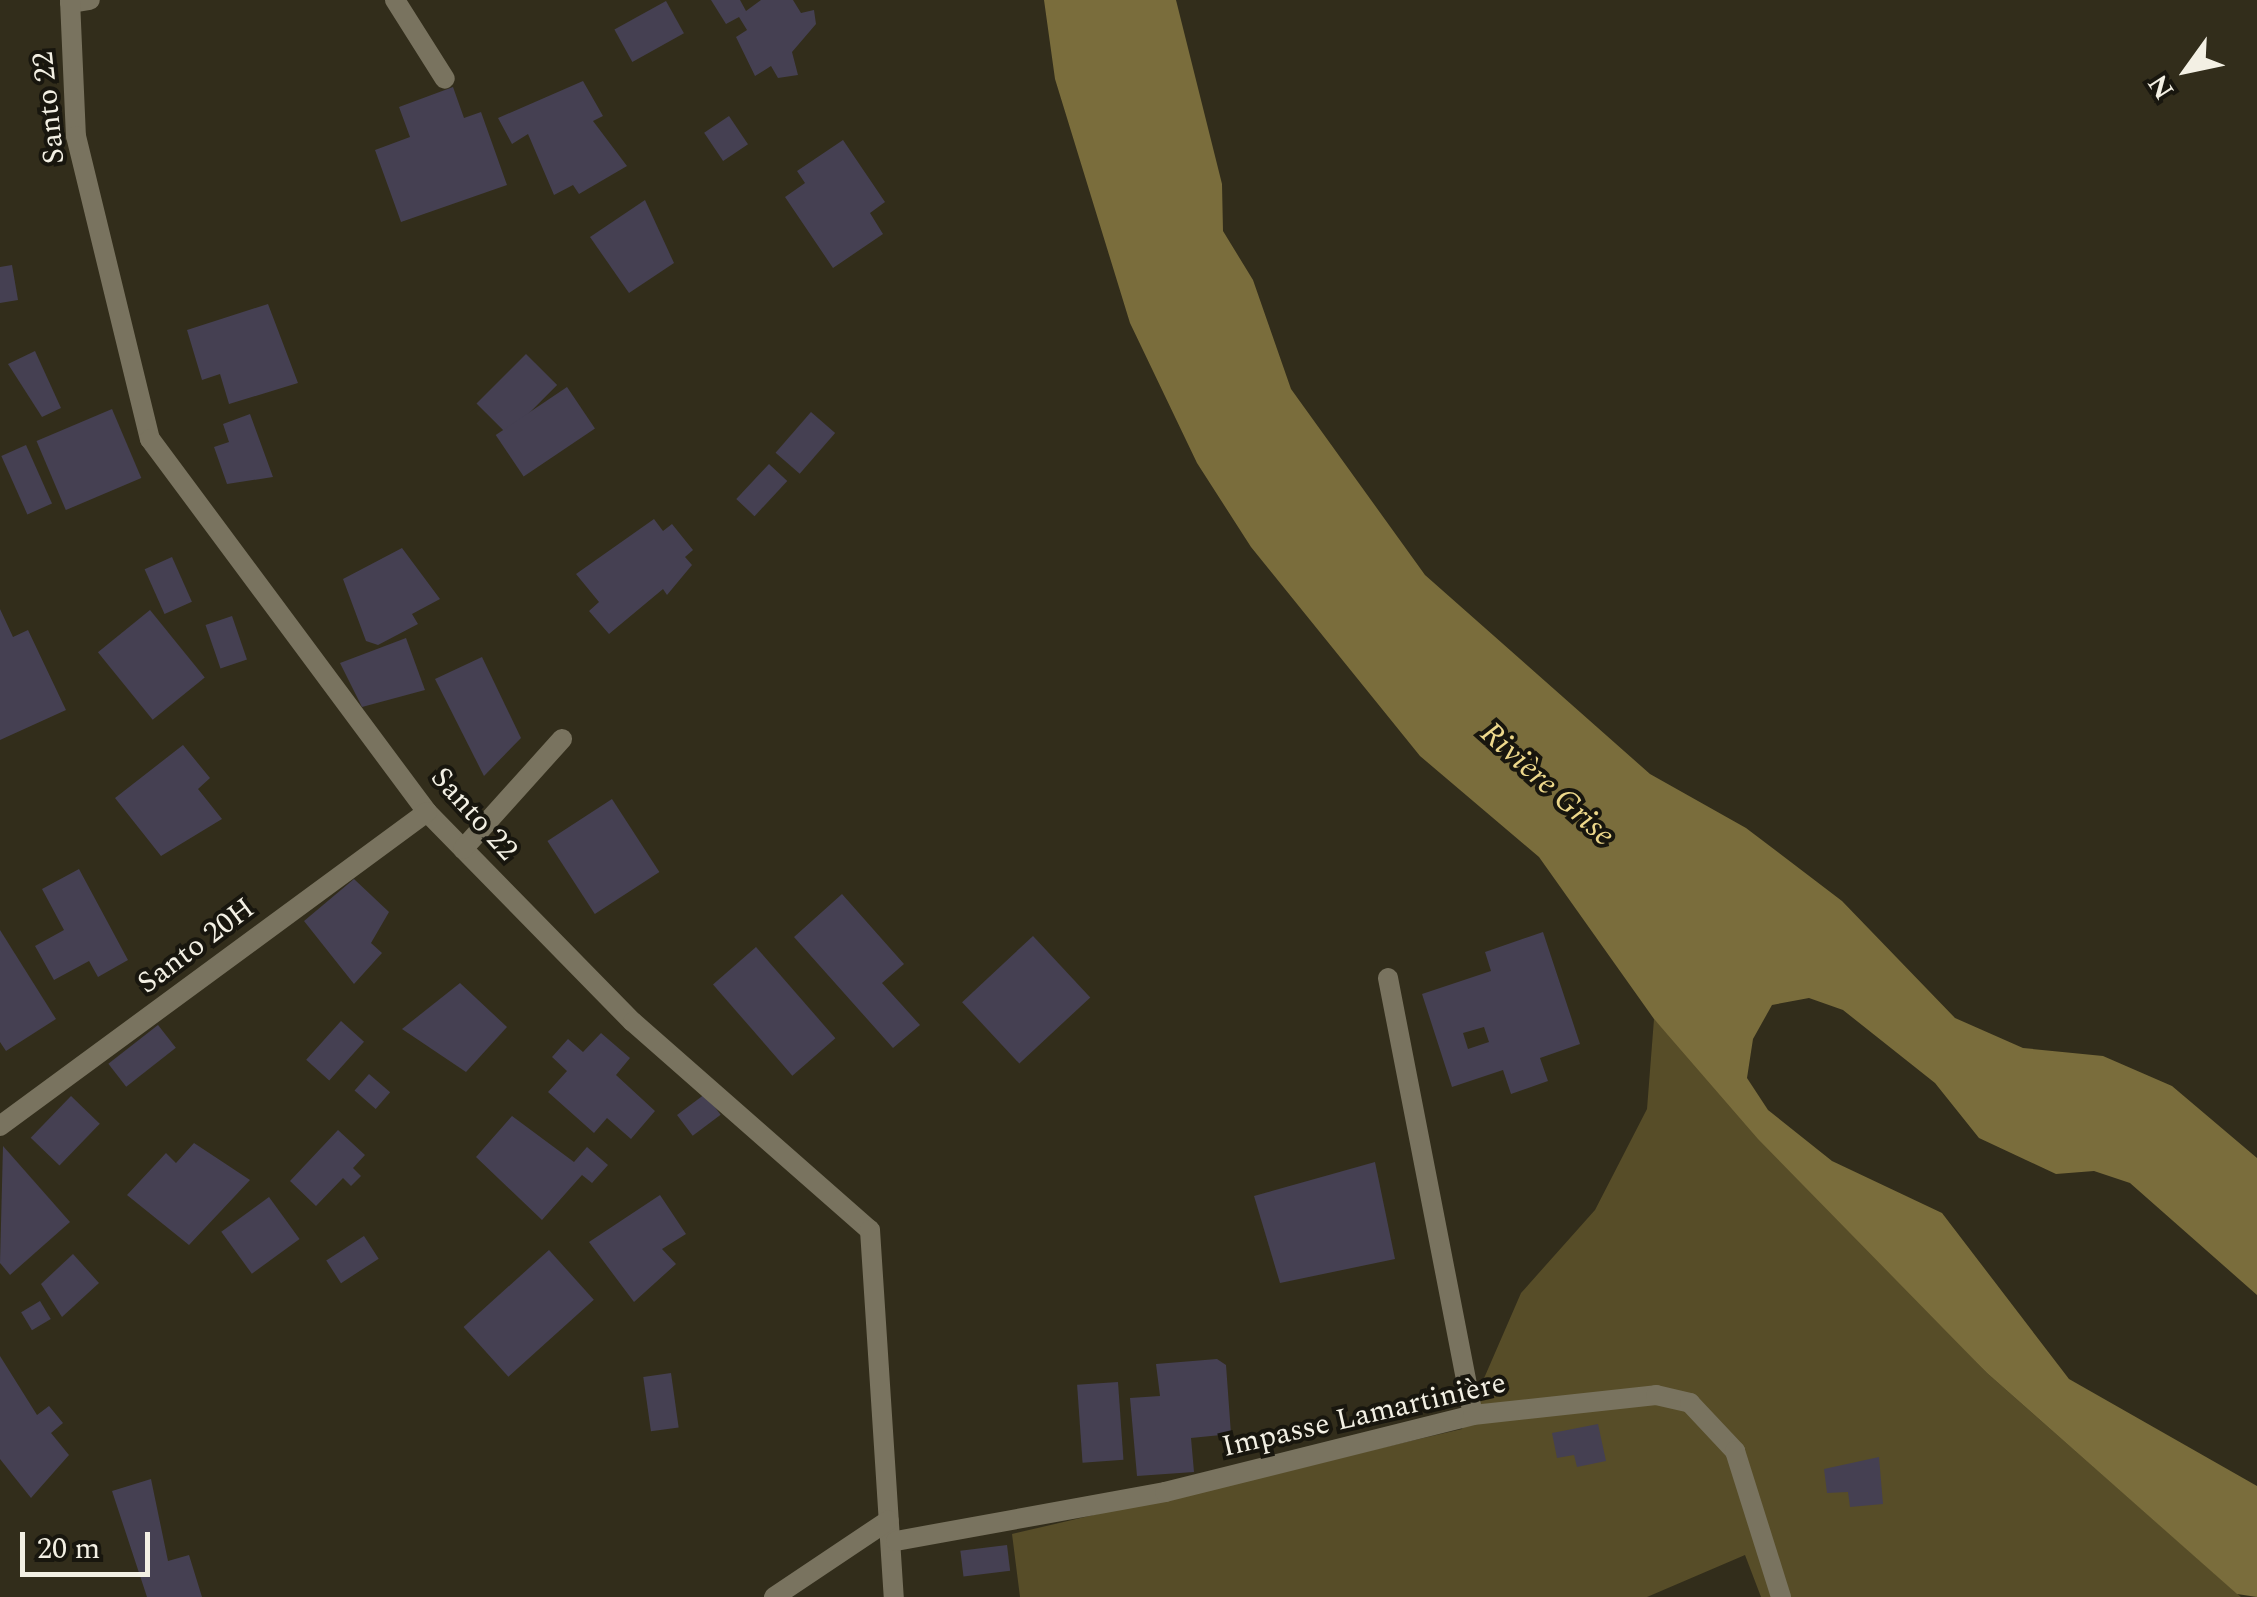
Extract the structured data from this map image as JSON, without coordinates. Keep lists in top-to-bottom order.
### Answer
{
  "streets": {
    "street": ["Santo 22", "Santo 20H", "Impasse Lamartinière"]
  },
  "crossings": [
    ["Santo 22", "Santo 20H"],
    ["Santo 22", "Impasse Lamartinière"]
  ],
  "water": ["Rivière Grise"],
  "scale_bar": "20 m",
  "north": "bottom left"
}
